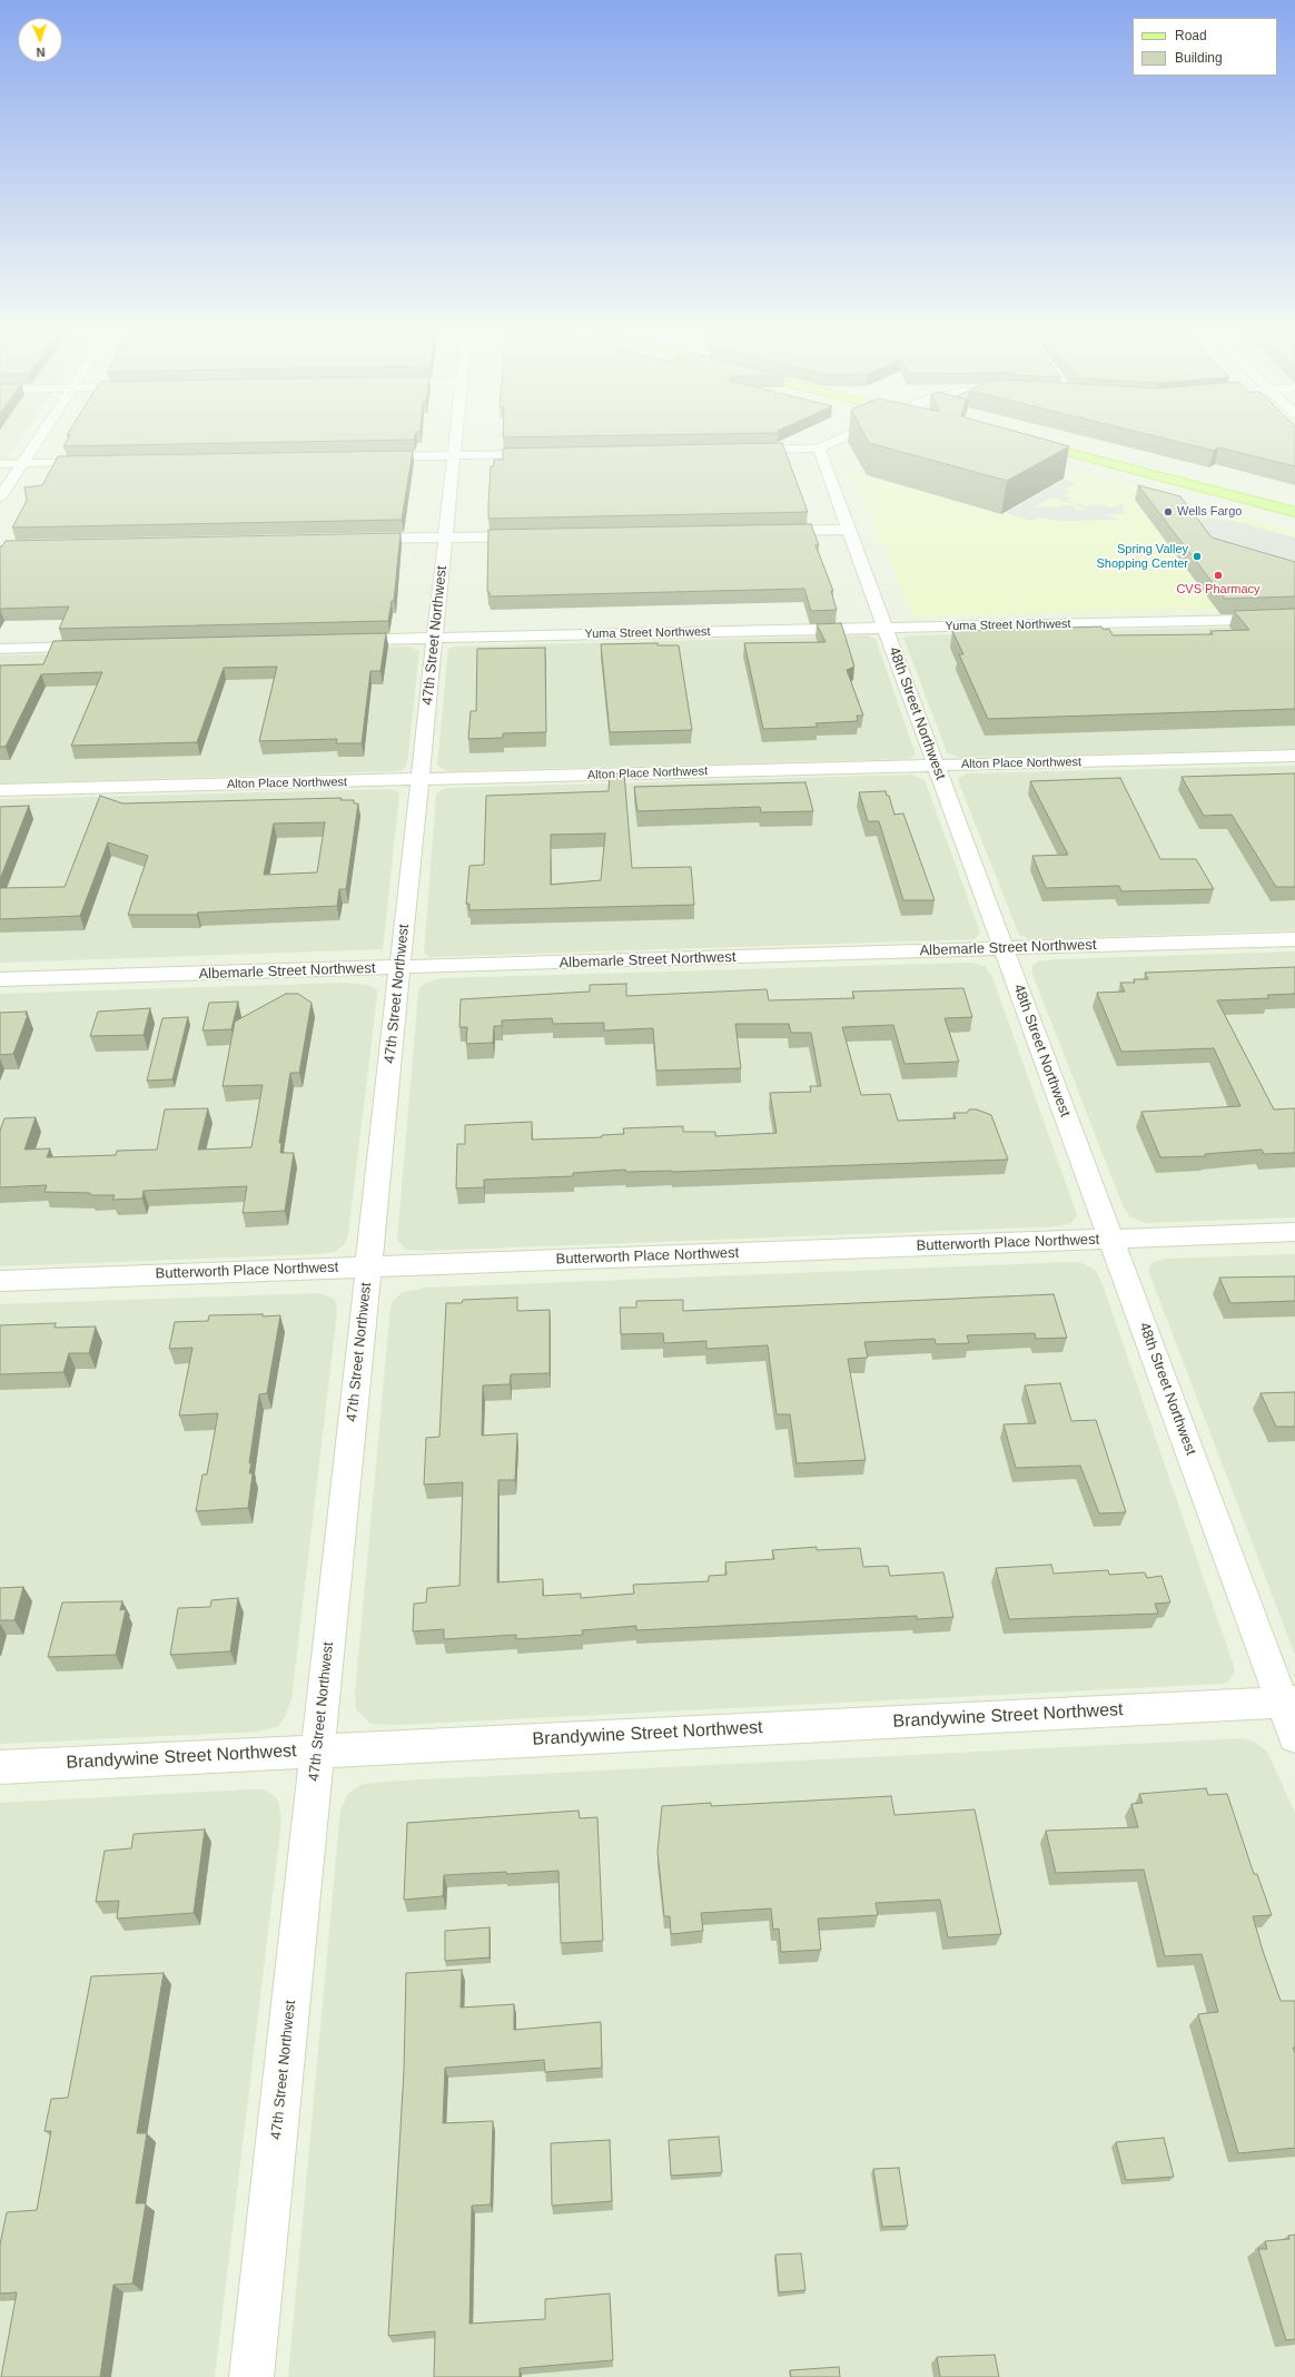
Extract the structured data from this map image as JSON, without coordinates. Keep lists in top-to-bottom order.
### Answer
{
  "streets": {
    "street": [
      "Yuma Street Northwest",
      "47th Street Northwest",
      "48th Street Northwest",
      "Alton Place Northwest",
      "Albemarle Street Northwest",
      "Butterworth Place Northwest",
      "Brandywine Street Northwest"
    ]
  },
  "crossings": [
    ["Yuma Street Northwest", "47th Street Northwest"],
    ["Yuma Street Northwest", "48th Street Northwest"],
    ["47th Street Northwest", "Alton Place Northwest"],
    ["47th Street Northwest", "Albemarle Street Northwest"],
    ["47th Street Northwest", "Butterworth Place Northwest"],
    ["47th Street Northwest", "Brandywine Street Northwest"],
    ["48th Street Northwest", "Alton Place Northwest"],
    ["48th Street Northwest", "Albemarle Street Northwest"],
    ["48th Street Northwest", "Butterworth Place Northwest"],
    ["48th Street Northwest", "Brandywine Street Northwest"]
  ],
  "places": ["Wells Fargo", "Spring Valley Shopping Center", "CVS Pharmacy"],
  "legend": ["Road", "Building"],
  "north": "bottom"
}
